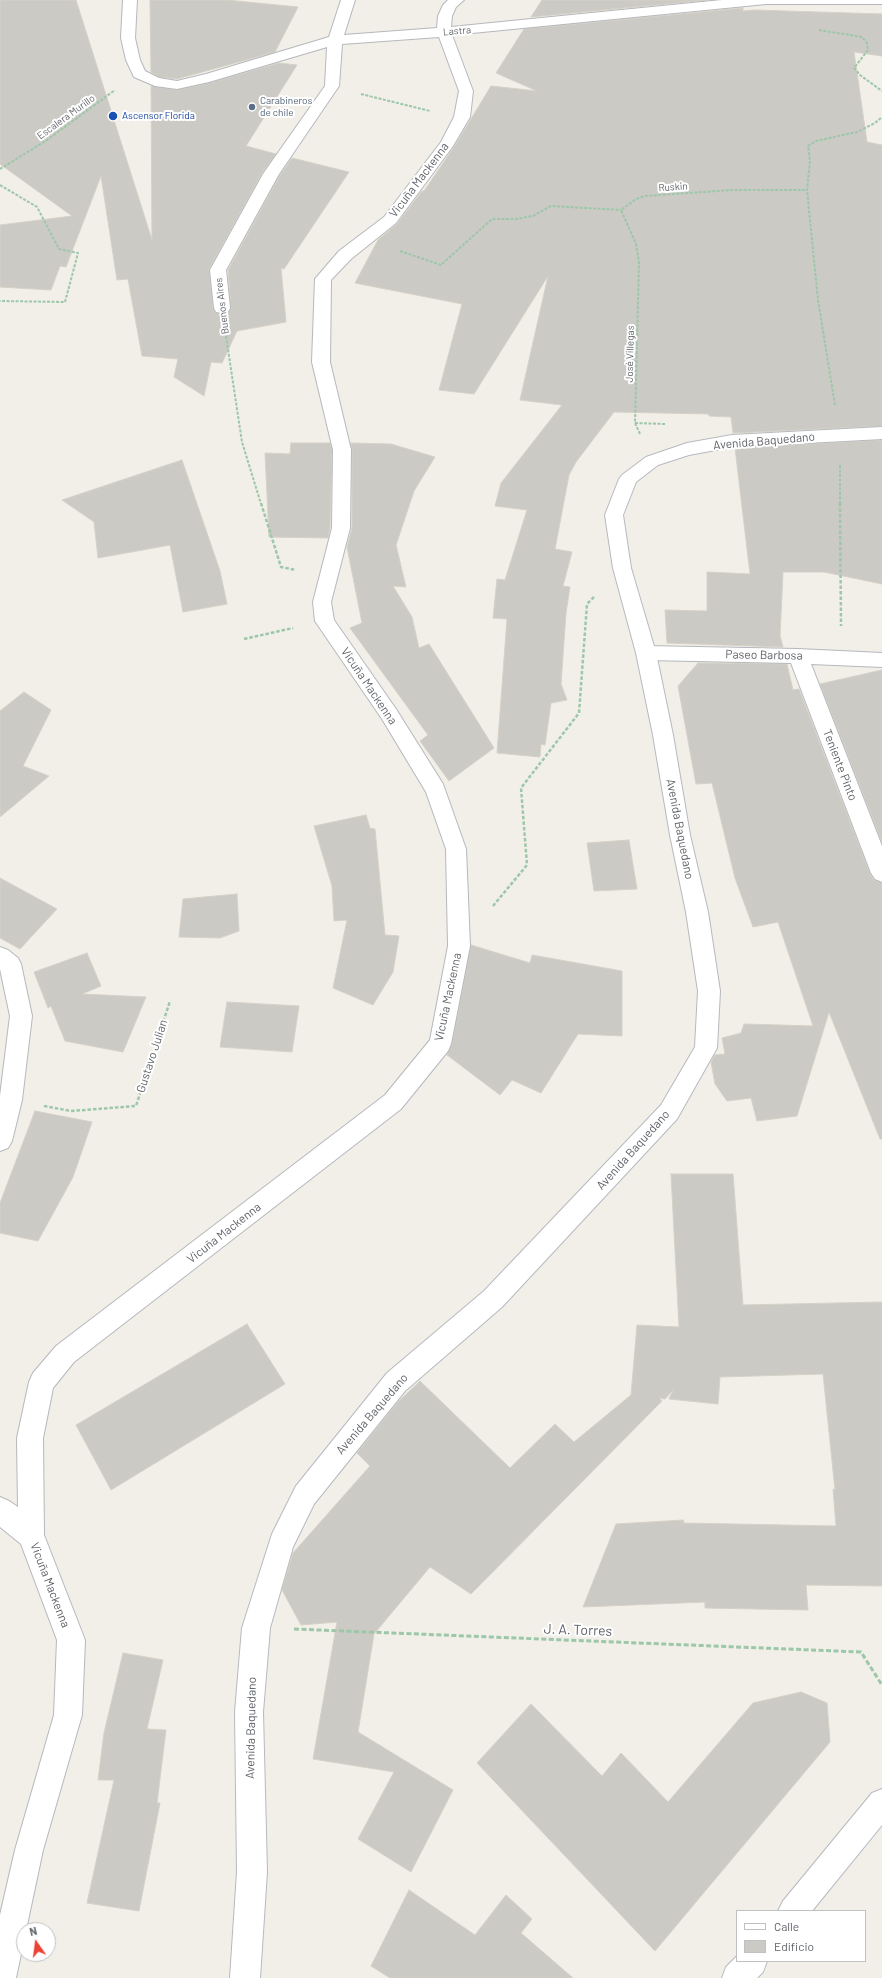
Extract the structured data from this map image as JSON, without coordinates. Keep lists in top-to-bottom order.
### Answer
{
  "streets": {
    "street": [
      "Lastra",
      "Vicuña Mackenna",
      "Buenos Aires",
      "Avenida Baquedano",
      "Paseo Barbosa",
      "Teniente Pinto"
    ],
    "path": [
      "Escalera Murillo",
      "Ruskin",
      "José Villegas",
      "Gustavo Julian",
      "J. A. Torres"
    ]
  },
  "crossings": [
    ["Lastra", "Escalera Murillo"],
    ["Lastra", "Vicuña Mackenna"],
    ["Vicuña Mackenna", "Buenos Aires"],
    ["Ruskin", "José Villegas"],
    ["Avenida Baquedano", "Paseo Barbosa"],
    ["Avenida Baquedano", "J. A. Torres"],
    ["Paseo Barbosa", "Teniente Pinto"]
  ],
  "places": ["Carabineros de chile", "Ascensor Florida"],
  "legend": ["Calle", "Edificio"],
  "north": "top"
}
